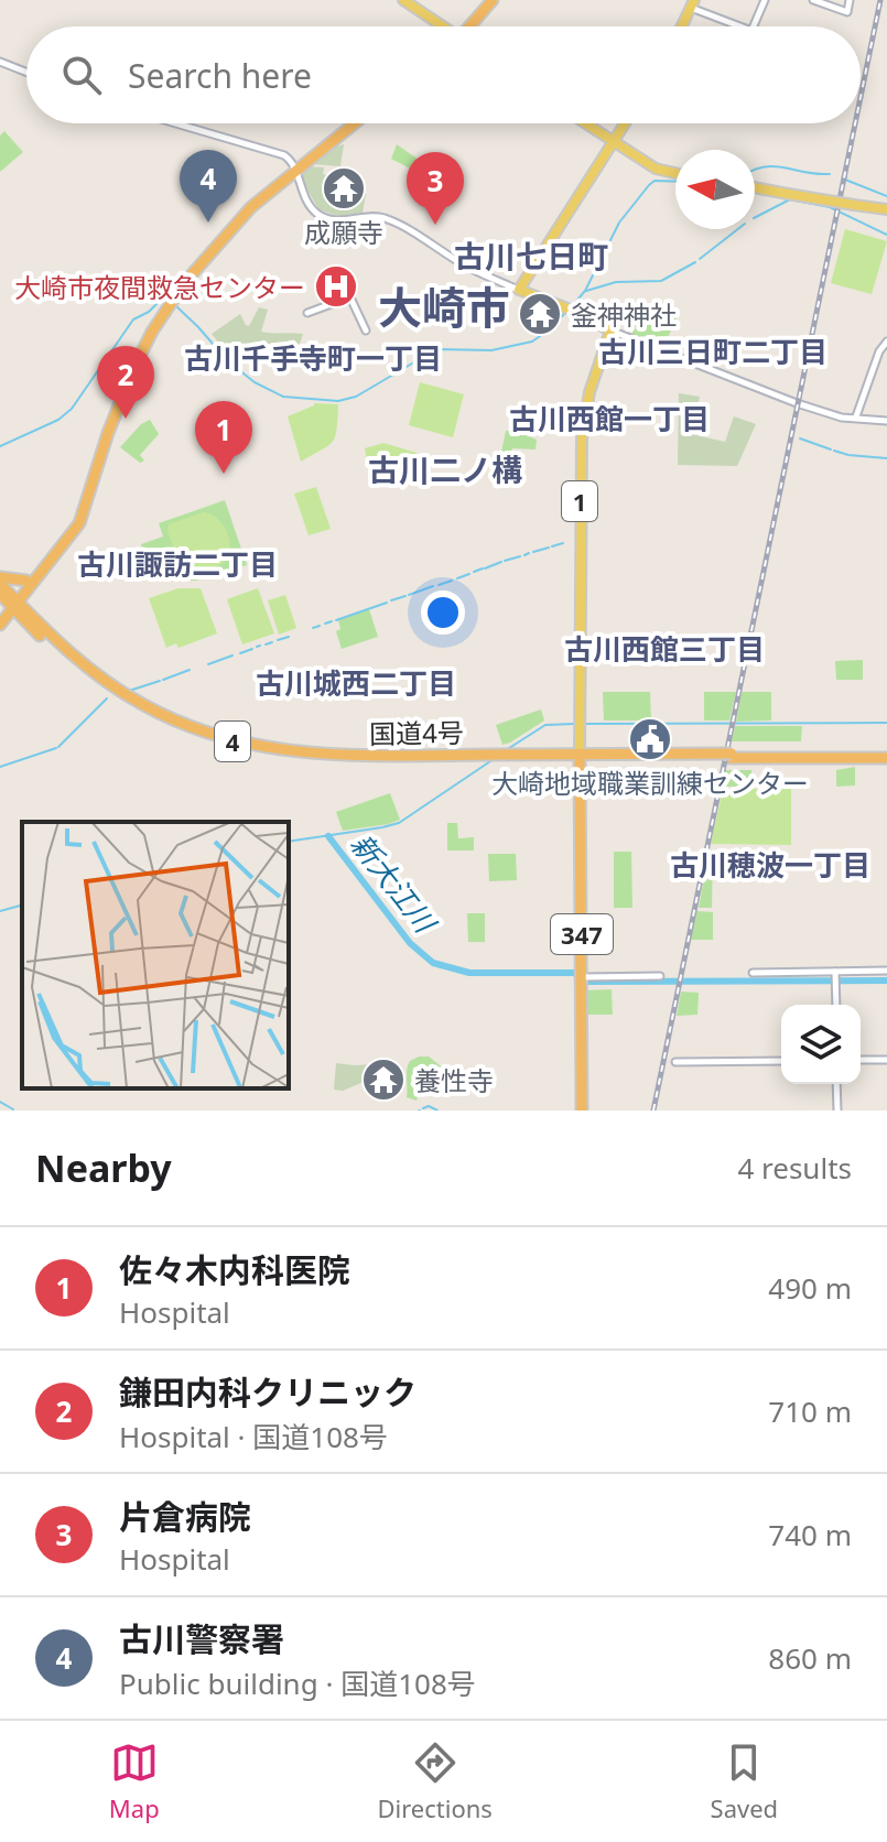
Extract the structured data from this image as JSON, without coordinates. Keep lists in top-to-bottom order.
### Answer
{
  "streets": {
    "highway": ["国道4号", "4", "347"],
    "main road": ["1"]
  },
  "crossings": [
    ["1", "国道4号"],
    ["1", "347"],
    ["国道4号", "347"]
  ],
  "districts": [
    "古川七日町",
    "大崎市",
    "古川三日町二丁目",
    "古川千手寺町一丁目",
    "古川西館一丁目",
    "古川二ノ構",
    "古川諏訪二丁目",
    "古川西館三丁目",
    "古川城西二丁目",
    "古川穂波一丁目"
  ],
  "water": ["新大江川"],
  "places": {
    "temple": ["成願寺", "釜神神社", "養性寺"],
    "hospital": ["大崎市夜間救急センター"],
    "public building": ["大崎地域職業訓練センター"]
  },
  "north": "left",
  "page": {
    "search": "Search here",
    "pins": [
      "4",
      "3",
      "2",
      "1"
    ],
    "heading": ["Nearby", "4 results"],
    "list": [
      {
        "mark": "1",
        "name": "佐々木内科医院",
        "note": "Hospital",
        "value": "490 m"
      },
      {
        "mark": "2",
        "name": "鎌田内科クリニック",
        "note": "Hospital · 国道108号",
        "value": "710 m"
      },
      {
        "mark": "3",
        "name": "片倉病院",
        "note": "Hospital",
        "value": "740 m"
      },
      {
        "mark": "4",
        "name": "古川警察署",
        "note": "Public building · 国道108号",
        "value": "860 m"
      }
    ],
    "nav": ["Map", "Directions", "Saved"]
  }
}
